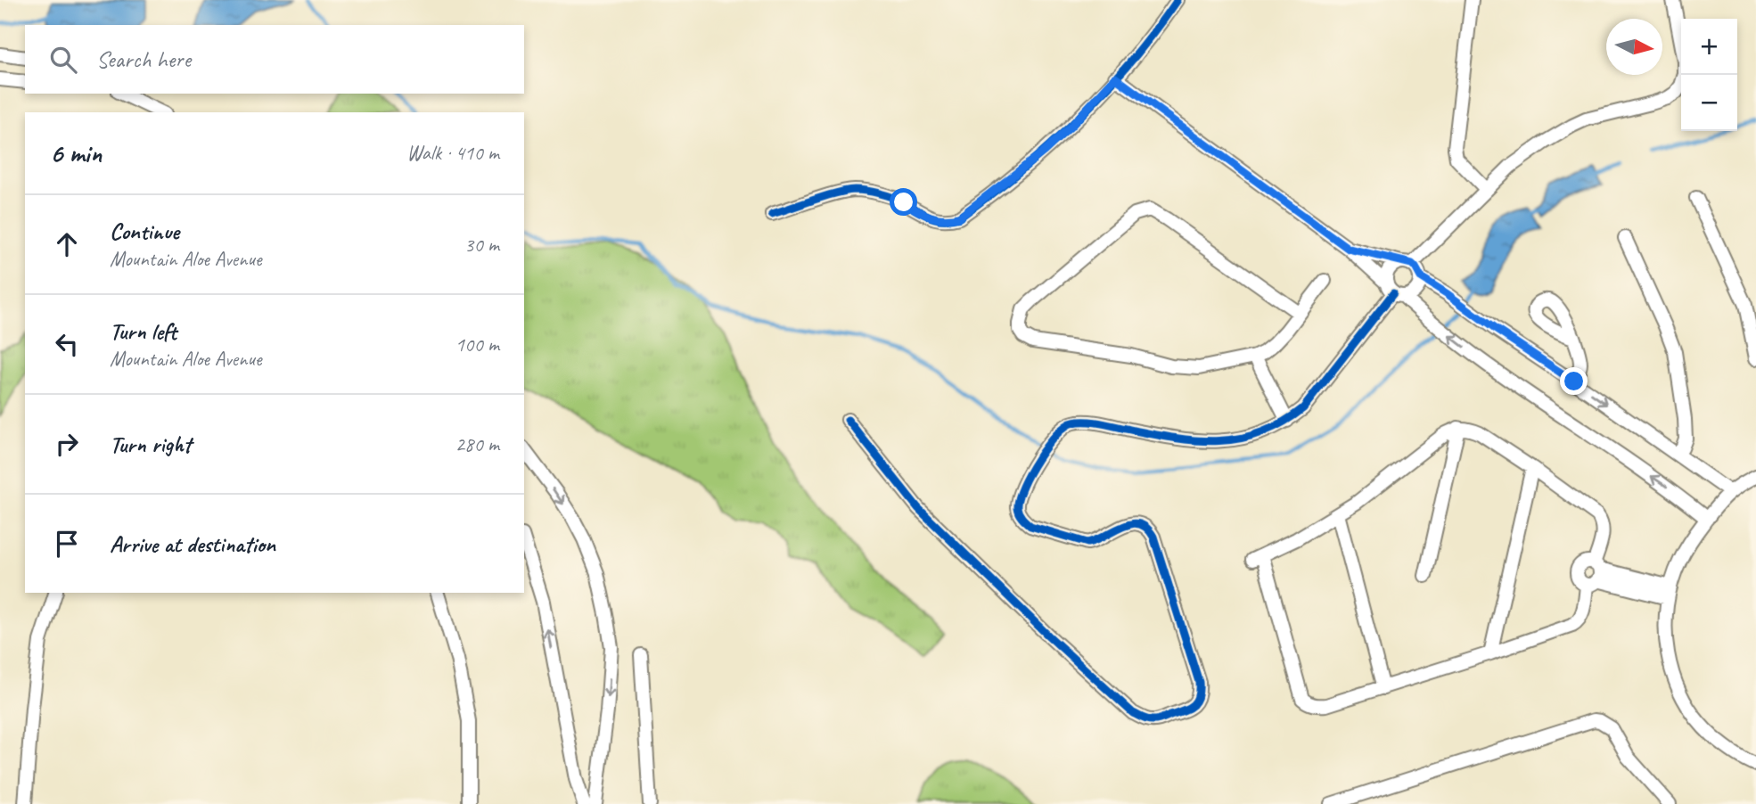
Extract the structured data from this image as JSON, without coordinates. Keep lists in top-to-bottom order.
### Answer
{
  "north": "right",
  "page": {
    "map_buttons": ["+", "−"],
    "search": "Search here",
    "heading": ["6 min", "Walk · 410 m"],
    "list": [
      ["Continue", "Mountain Aloe Avenue", "30 m"],
      ["Turn left", "Mountain Aloe Avenue", "100 m"],
      ["Turn right", "280 m"],
      "Arrive at destination"
    ]
  }
}
